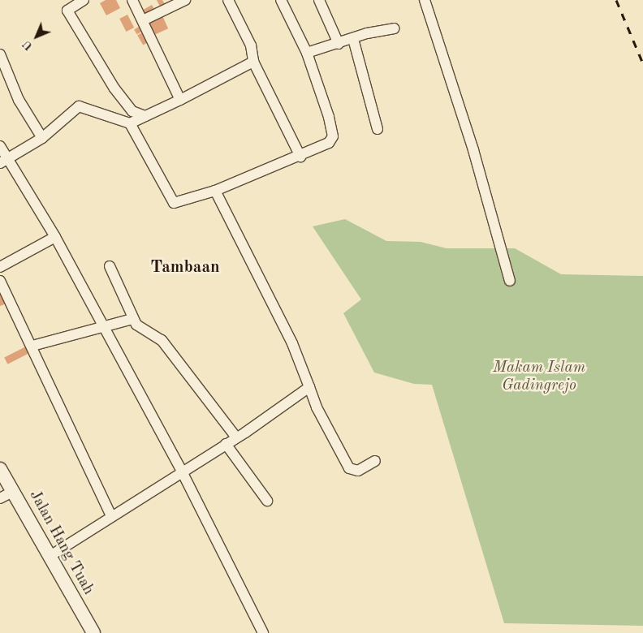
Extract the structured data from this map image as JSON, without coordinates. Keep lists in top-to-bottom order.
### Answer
{
  "streets": {
    "street": ["Jalan Hang Tuah"]
  },
  "districts": ["Tambaan"],
  "parks": ["Makam Islam Gadingrejo"],
  "north": "bottom left"
}
